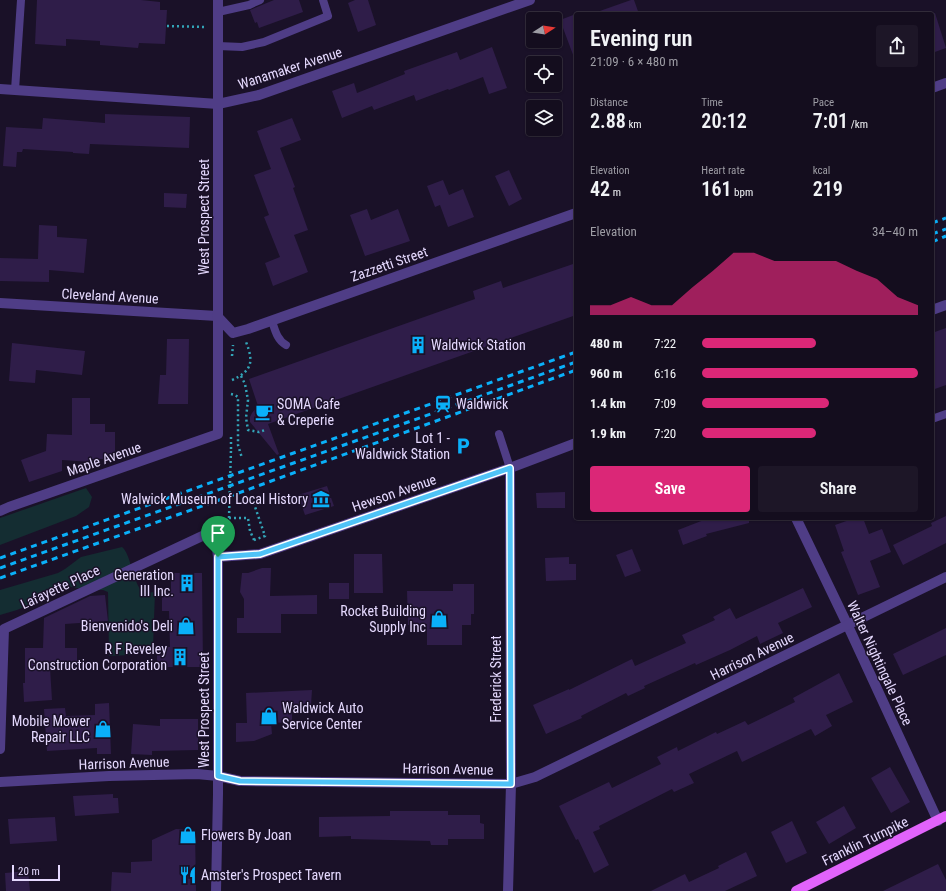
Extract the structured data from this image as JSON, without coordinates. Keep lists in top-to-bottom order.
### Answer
{
  "streets": {
    "main road": ["Franklin Turnpike"],
    "street": [
      "Wanamaker Avenue",
      "West Prospect Street",
      "Zazzetti Street",
      "Cleveland Avenue",
      "Maple Avenue",
      "Hewson Avenue",
      "Lafayette Place",
      "Harrison Avenue",
      "Walter Nightingale Place",
      "Frederick Street"
    ]
  },
  "crossings": [
    ["Wanamaker Avenue", "West Prospect Street"],
    ["West Prospect Street", "Cleveland Avenue"],
    ["West Prospect Street", "Maple Avenue"],
    ["West Prospect Street", "Hewson Avenue"],
    ["West Prospect Street", "Lafayette Place"],
    ["West Prospect Street", "Harrison Avenue"],
    ["Hewson Avenue", "Frederick Street"],
    ["Harrison Avenue", "Walter Nightingale Place"],
    ["Harrison Avenue", "Frederick Street"],
    ["Walter Nightingale Place", "Franklin Turnpike"]
  ],
  "places": {
    "building": ["Waldwick Station", "Generation III Inc.", "R F Reveley Construction Corporation"],
    "station": ["Waldwick"],
    "cafe": ["SOMA Cafe & Creperie"],
    "parking": ["Lot 1 - Waldwick Station"],
    "museum": ["Walwick Museum of Local History"],
    "shop": [
      "Rocket Building Supply Inc",
      "Bienvenido's Deli",
      "Waldwick Auto Service Center",
      "Mobile Mower Repair LLC",
      "Flowers By Joan"
    ],
    "restaurant": ["Amster's Prospect Tavern"]
  },
  "scale_bar": "20 m",
  "north": "right",
  "page": {
    "heading": ["Evening run", "21:09 · 6 × 480 m"],
    "stats": [
      ["Distance", "2.88 km"],
      ["Time", "20:12"],
      ["Pace", "7:01 /km"],
      ["Elevation", "42 m"],
      ["Heart rate", "161 bpm"],
      ["kcal", "219"]
    ],
    "chart": ["Elevation", "34–40 m"],
    "list": [
      {
        "name": "480 m",
        "note": "7:22"
      },
      {
        "name": "960 m",
        "note": "6:16"
      },
      {
        "name": "1.4 km",
        "note": "7:09"
      },
      {
        "name": "1.9 km",
        "note": "7:20"
      }
    ],
    "buttons": ["Save", "Share"],
    "scale": "20 m"
  }
}
